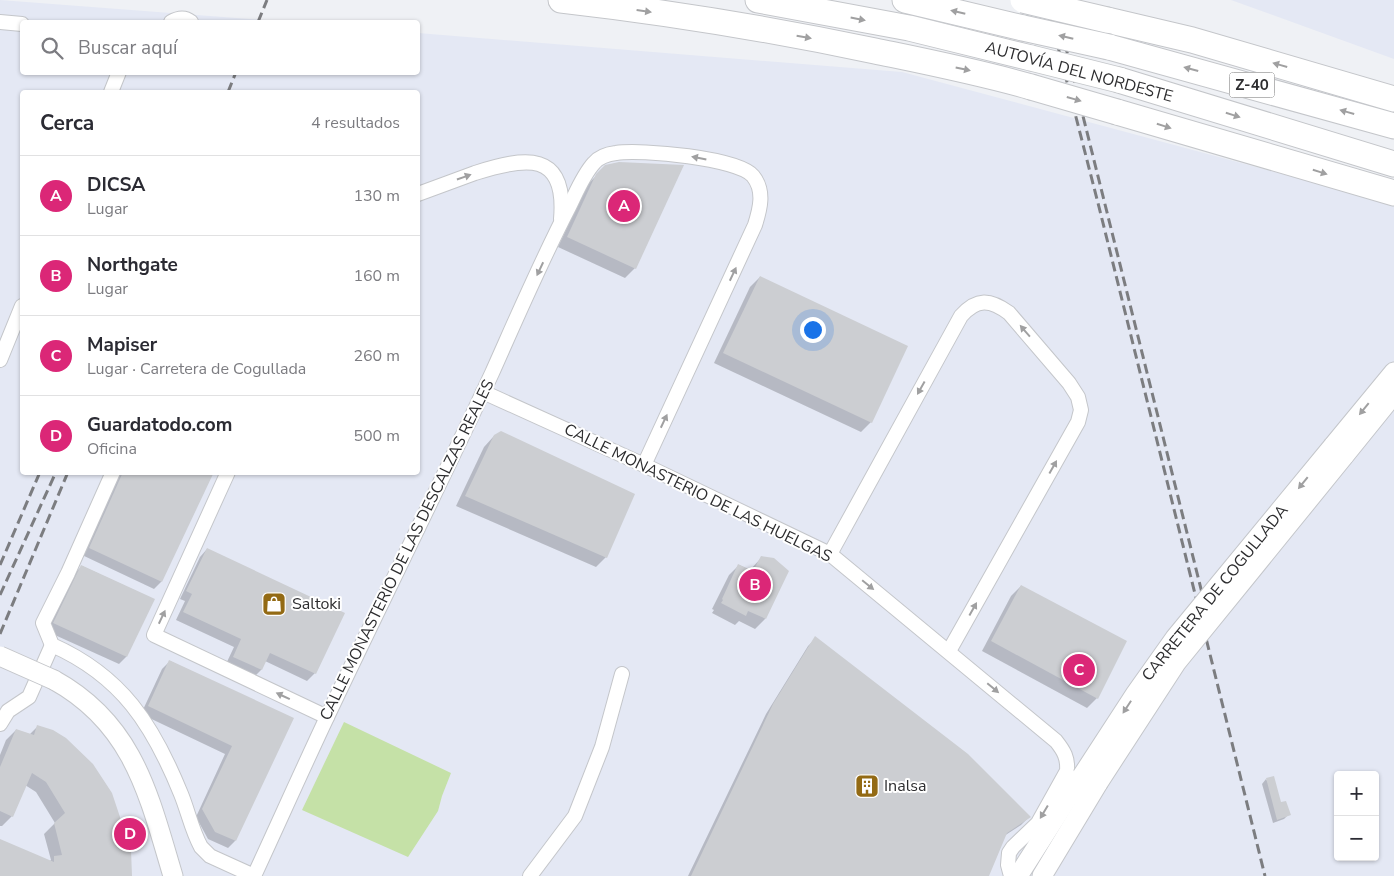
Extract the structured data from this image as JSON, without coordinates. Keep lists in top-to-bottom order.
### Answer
{
  "streets": {
    "highway": ["AUTOVÍA DEL NORDESTE", "Z-40"],
    "street": ["CALLE MONASTERIO DE LAS HUELGAS", "CALLE MONASTERIO DE LAS DESCALZAS REALES", "CARRETERA DE COGULLADA"]
  },
  "crossings": [
    ["CALLE MONASTERIO DE LAS HUELGAS", "CALLE MONASTERIO DE LAS DESCALZAS REALES"]
  ],
  "one_way": ["CALLE MONASTERIO DE LAS HUELGAS"],
  "places": {
    "shop": ["Saltoki"],
    "building": ["Inalsa"]
  },
  "page": {
    "search": "Buscar aquí",
    "heading": ["Cerca", "4 resultados"],
    "list": [
      {
        "mark": "A",
        "name": "DICSA",
        "note": "Lugar",
        "value": "130 m"
      },
      {
        "mark": "B",
        "name": "Northgate",
        "note": "Lugar",
        "value": "160 m"
      },
      {
        "mark": "C",
        "name": "Mapiser",
        "note": "Lugar · Carretera de Cogullada",
        "value": "260 m"
      },
      {
        "mark": "D",
        "name": "Guardatodo.com",
        "note": "Oficina",
        "value": "500 m"
      }
    ],
    "pins": [
      "A",
      "B",
      "C",
      "D"
    ],
    "map_buttons": ["+", "−"]
  }
}
